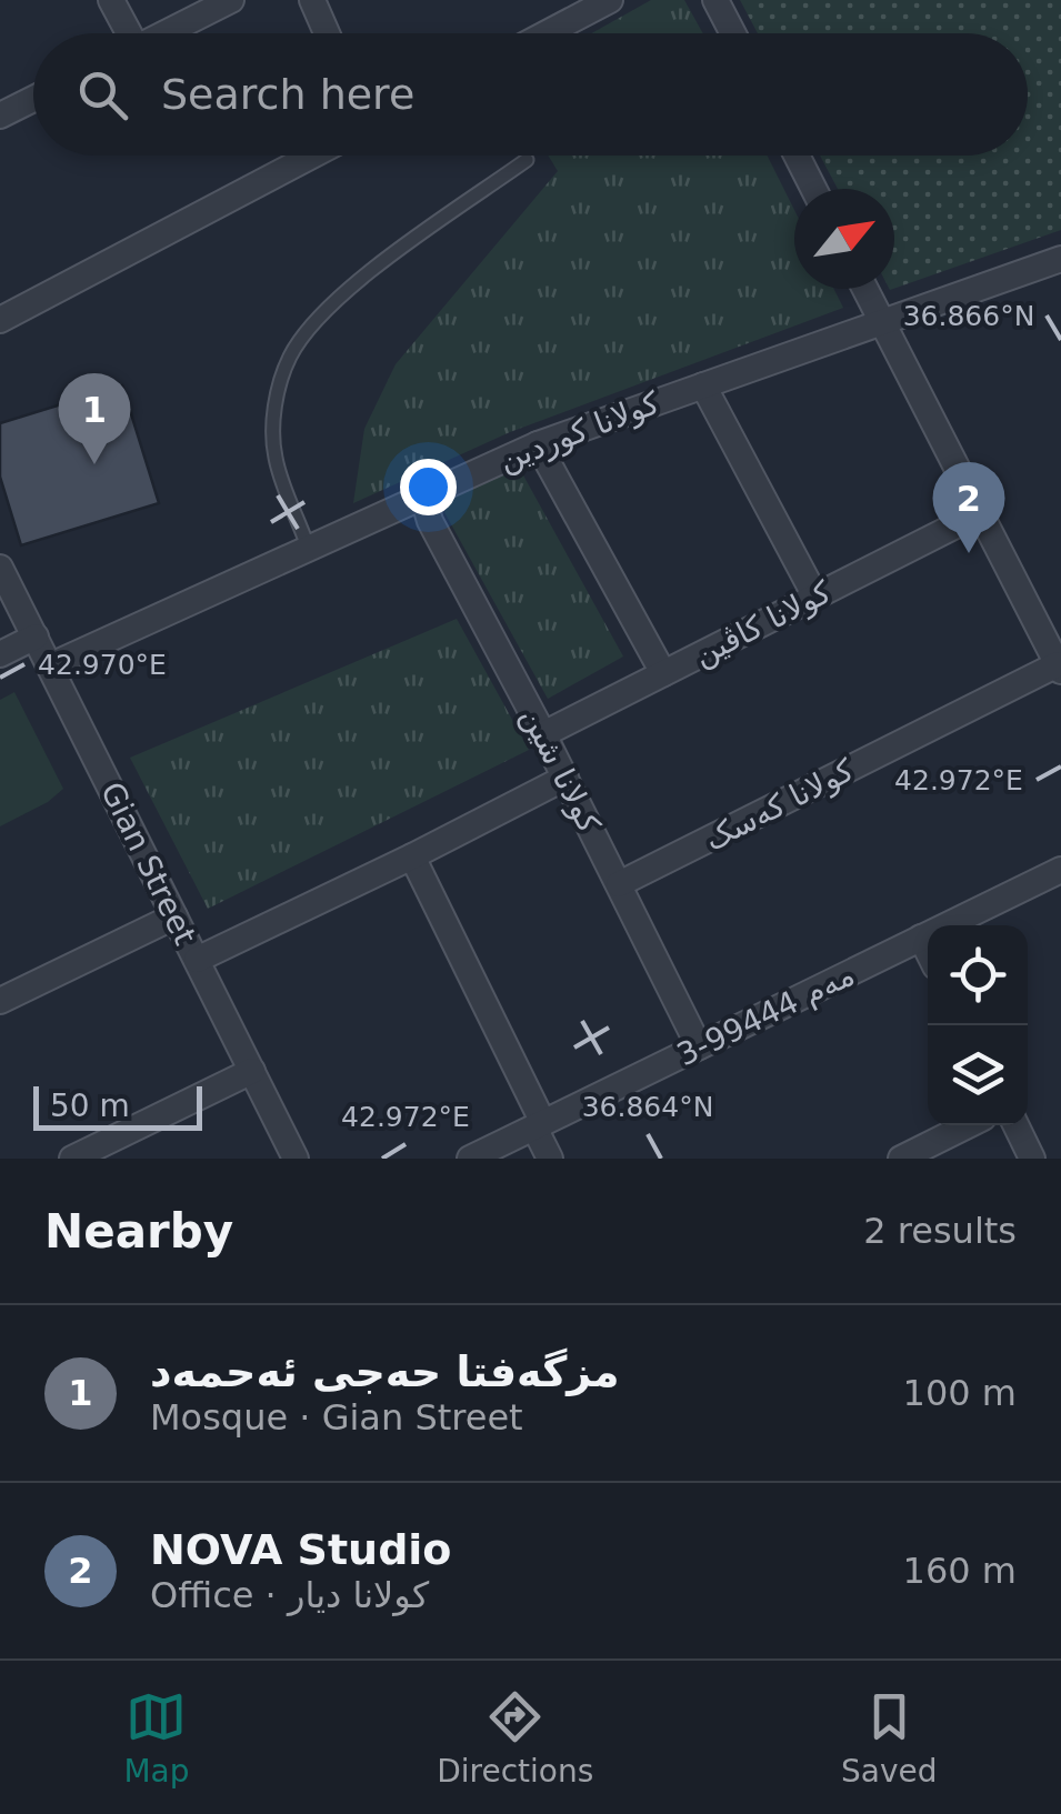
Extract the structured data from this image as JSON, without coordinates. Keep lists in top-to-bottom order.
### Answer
{
  "streets": {
    "street": [
      "کولانا کوردین",
      "کولانا کاڤین",
      "کولانا شین",
      "کولانا کەسک",
      "Gian Street",
      "مەم 99444-3"
    ]
  },
  "crossings": [
    ["کولانا کوردین", "کولانا شین"],
    ["کولانا کوردین", "Gian Street"],
    ["کولانا کاڤین", "کولانا شین"],
    ["کولانا شین", "کولانا کەسک"],
    ["کولانا شین", "مەم 99444-3"]
  ],
  "scale_bar": "50 m",
  "north": "top right",
  "page": {
    "search": "Search here",
    "pins": ["1", "2"],
    "scale": "50 m",
    "heading": ["Nearby", "2 results"],
    "list": [
      {
        "mark": "1",
        "name": "مزگەفتا حەجی ئەحمەد",
        "note": "Mosque · Gian Street",
        "value": "100 m"
      },
      {
        "mark": "2",
        "name": "NOVA Studio",
        "note": "Office · کولانا دیار",
        "value": "160 m"
      }
    ],
    "nav": ["Map", "Directions", "Saved"]
  },
  "coordinates": [
    "36.866°N",
    "42.970°E",
    "42.972°E",
    "36.864°N"
  ]
}
